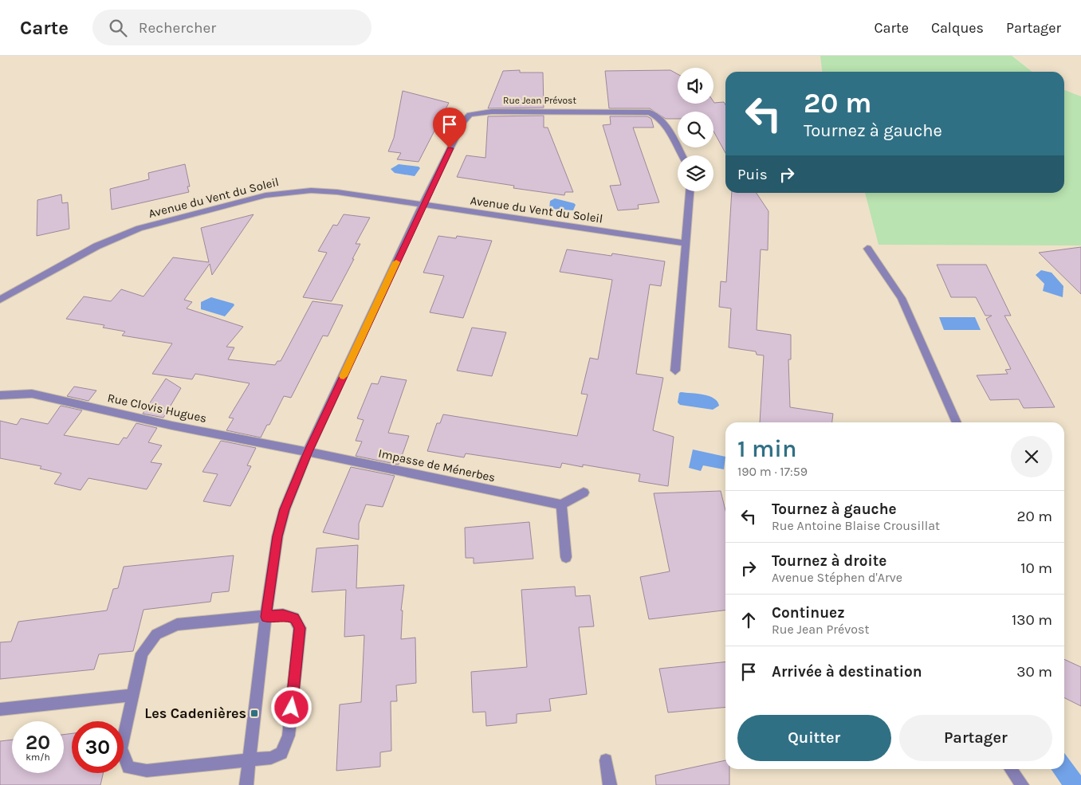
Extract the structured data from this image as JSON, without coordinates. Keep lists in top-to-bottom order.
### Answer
{
  "streets": {
    "street": [
      "Rue Jean Prévost",
      "Avenue du Vent du Soleil",
      "Rue Clovis Hugues",
      "Impasse de Ménerbes"
    ]
  },
  "crossings": [
    ["Rue Jean Prévost", "Avenue du Vent du Soleil"],
    ["Rue Jean Prévost", "Rue Clovis Hugues"],
    ["Rue Jean Prévost", "Impasse de Ménerbes"],
    ["Rue Clovis Hugues", "Impasse de Ménerbes"]
  ],
  "places": {
    "transit": ["Les Cadenières"]
  },
  "page": {
    "header": "Carte",
    "search": "Rechercher",
    "nav": ["Carte", "Calques", "Partager"],
    "turn": ["20 m", "Tournez à gauche"],
    "then": "Puis",
    "heading": ["1 min", "190 m · 17:59"],
    "list": [
      {
        "name": "Tournez à gauche",
        "note": "Rue Antoine Blaise Crousillat",
        "value": "20 m"
      },
      {
        "name": "Tournez à droite",
        "note": "Avenue Stéphen d'Arve",
        "value": "10 m"
      },
      {
        "name": "Continuez",
        "note": "Rue Jean Prévost",
        "value": "130 m"
      },
      {
        "name": "Arrivée à destination",
        "value": "30 m"
      }
    ],
    "buttons": ["Quitter", "Partager"],
    "speed": "20 km/h",
    "limit": "30"
  }
}
